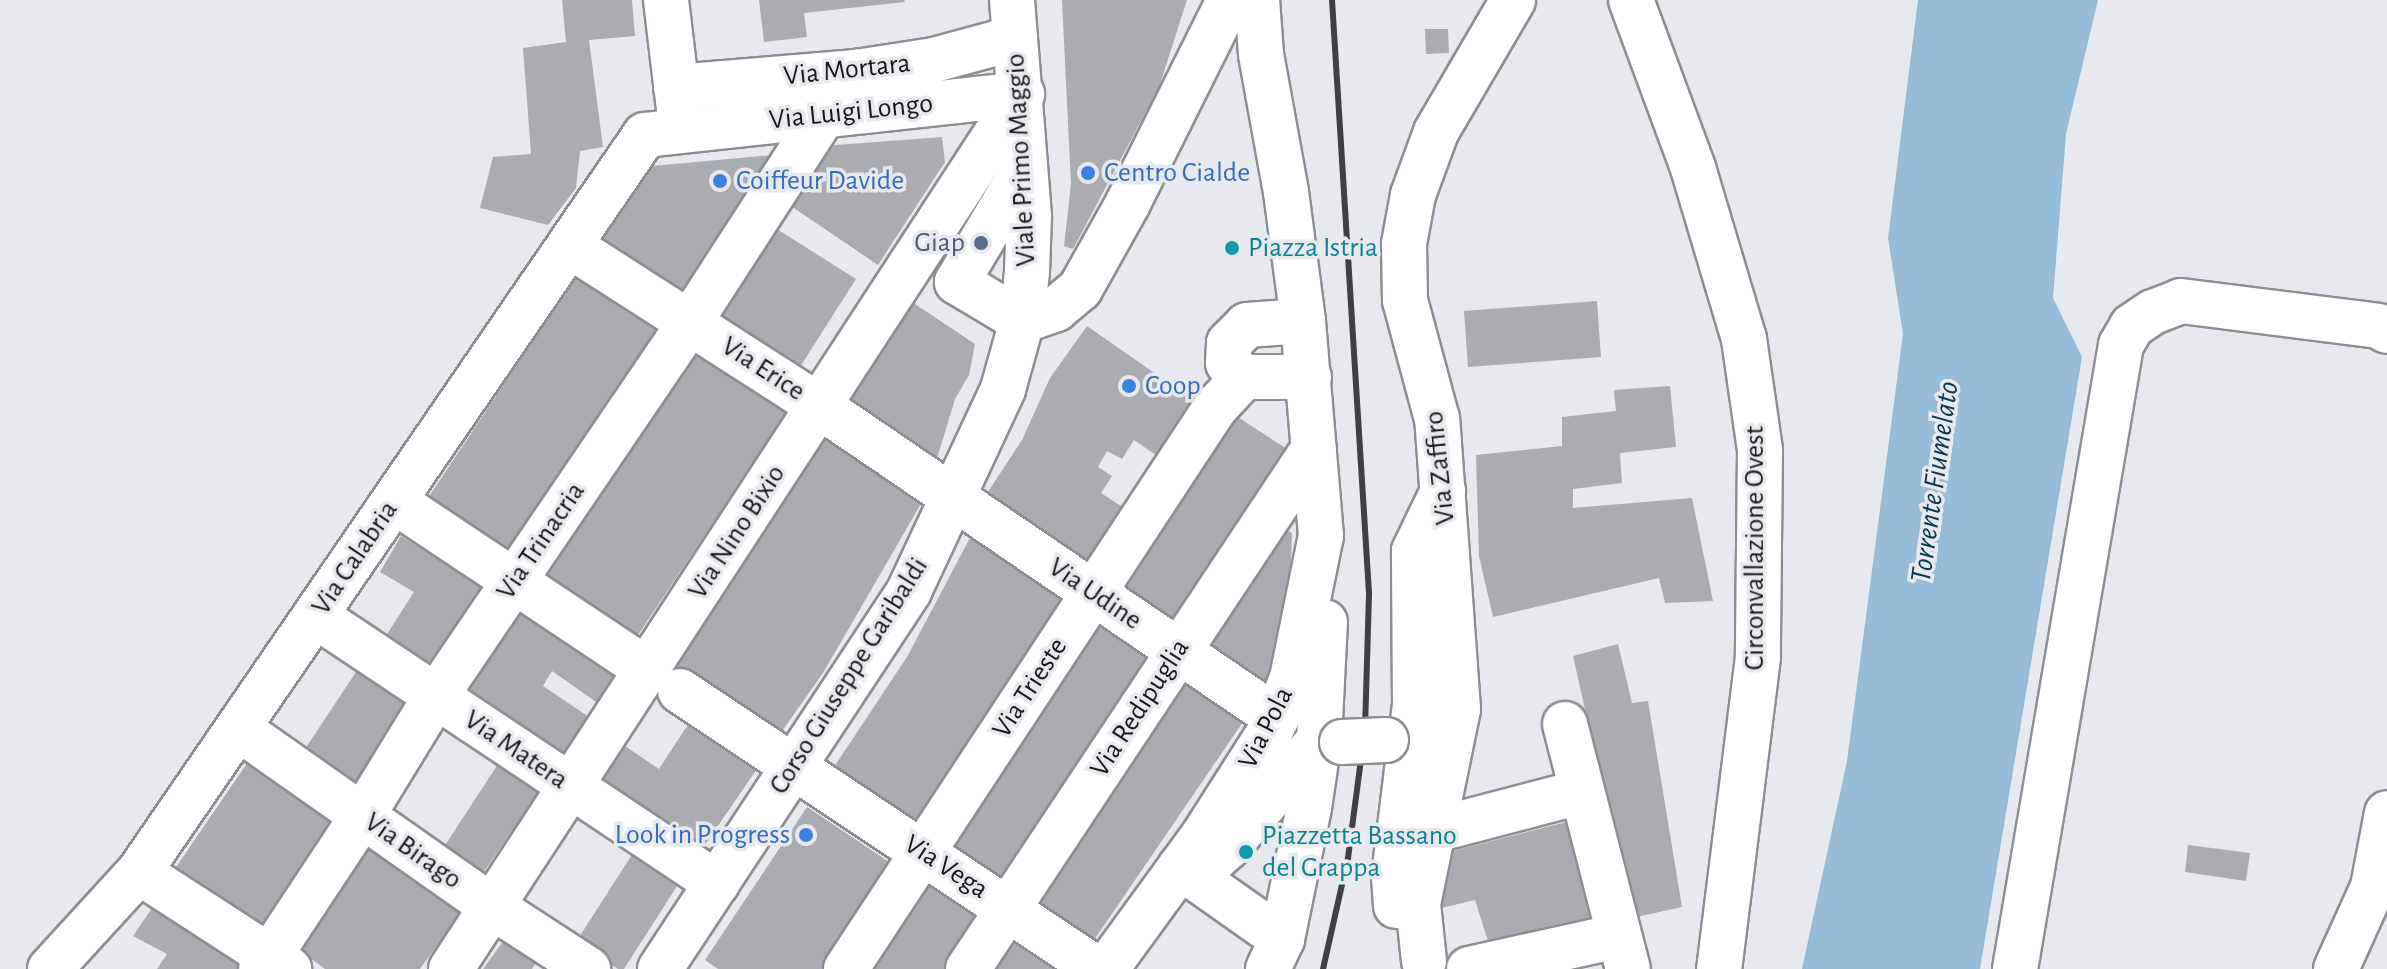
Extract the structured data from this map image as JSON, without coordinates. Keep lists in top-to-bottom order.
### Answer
{
  "streets": {
    "street": [
      "Via Mortara",
      "Via Luigi Longo",
      "Viale Primo Maggio",
      "Via Erice",
      "Via Zaffiro",
      "Via Nino Bixio",
      "Via Trinacria",
      "Circonvallazione Ovest",
      "Via Calabria",
      "Via Udine",
      "Corso Giuseppe Garibaldi",
      "Via Trieste",
      "Via Redipuglia",
      "Via Pola",
      "Via Matera",
      "Via Birago",
      "Via Vega"
    ]
  },
  "crossings": [
    ["Via Mortara", "Viale Primo Maggio"],
    ["Via Mortara", "Via Trinacria"],
    ["Via Luigi Longo", "Viale Primo Maggio"],
    ["Via Luigi Longo", "Via Nino Bixio"],
    ["Via Luigi Longo", "Via Trinacria"],
    ["Via Luigi Longo", "Via Calabria"],
    ["Viale Primo Maggio", "Via Nino Bixio"],
    ["Viale Primo Maggio", "Corso Giuseppe Garibaldi"],
    ["Via Erice", "Via Nino Bixio"],
    ["Via Erice", "Via Trinacria"],
    ["Via Erice", "Via Calabria"],
    ["Via Erice", "Via Udine"],
    ["Via Erice", "Corso Giuseppe Garibaldi"],
    ["Via Nino Bixio", "Via Matera"],
    ["Via Nino Bixio", "Via Birago"],
    ["Via Nino Bixio", "Via Vega"],
    ["Via Trinacria", "Via Matera"],
    ["Via Trinacria", "Via Birago"],
    ["Via Trinacria", "Via Vega"],
    ["Via Calabria", "Via Matera"],
    ["Via Calabria", "Via Birago"],
    ["Via Calabria", "Via Vega"],
    ["Via Udine", "Corso Giuseppe Garibaldi"],
    ["Via Udine", "Via Trieste"],
    ["Via Udine", "Via Redipuglia"],
    ["Via Udine", "Via Pola"],
    ["Corso Giuseppe Garibaldi", "Via Matera"],
    ["Corso Giuseppe Garibaldi", "Via Vega"],
    ["Via Trieste", "Via Vega"],
    ["Via Redipuglia", "Via Pola"],
    ["Via Redipuglia", "Via Vega"]
  ],
  "water": ["Torrente Fiumelato"],
  "places": [
    "Centro Cialde",
    "Coiffeur Davide",
    "Giap",
    "Piazza Istria",
    "Coop",
    "Look in Progress",
    "Piazzetta Bassano del Grappa"
  ]
}
